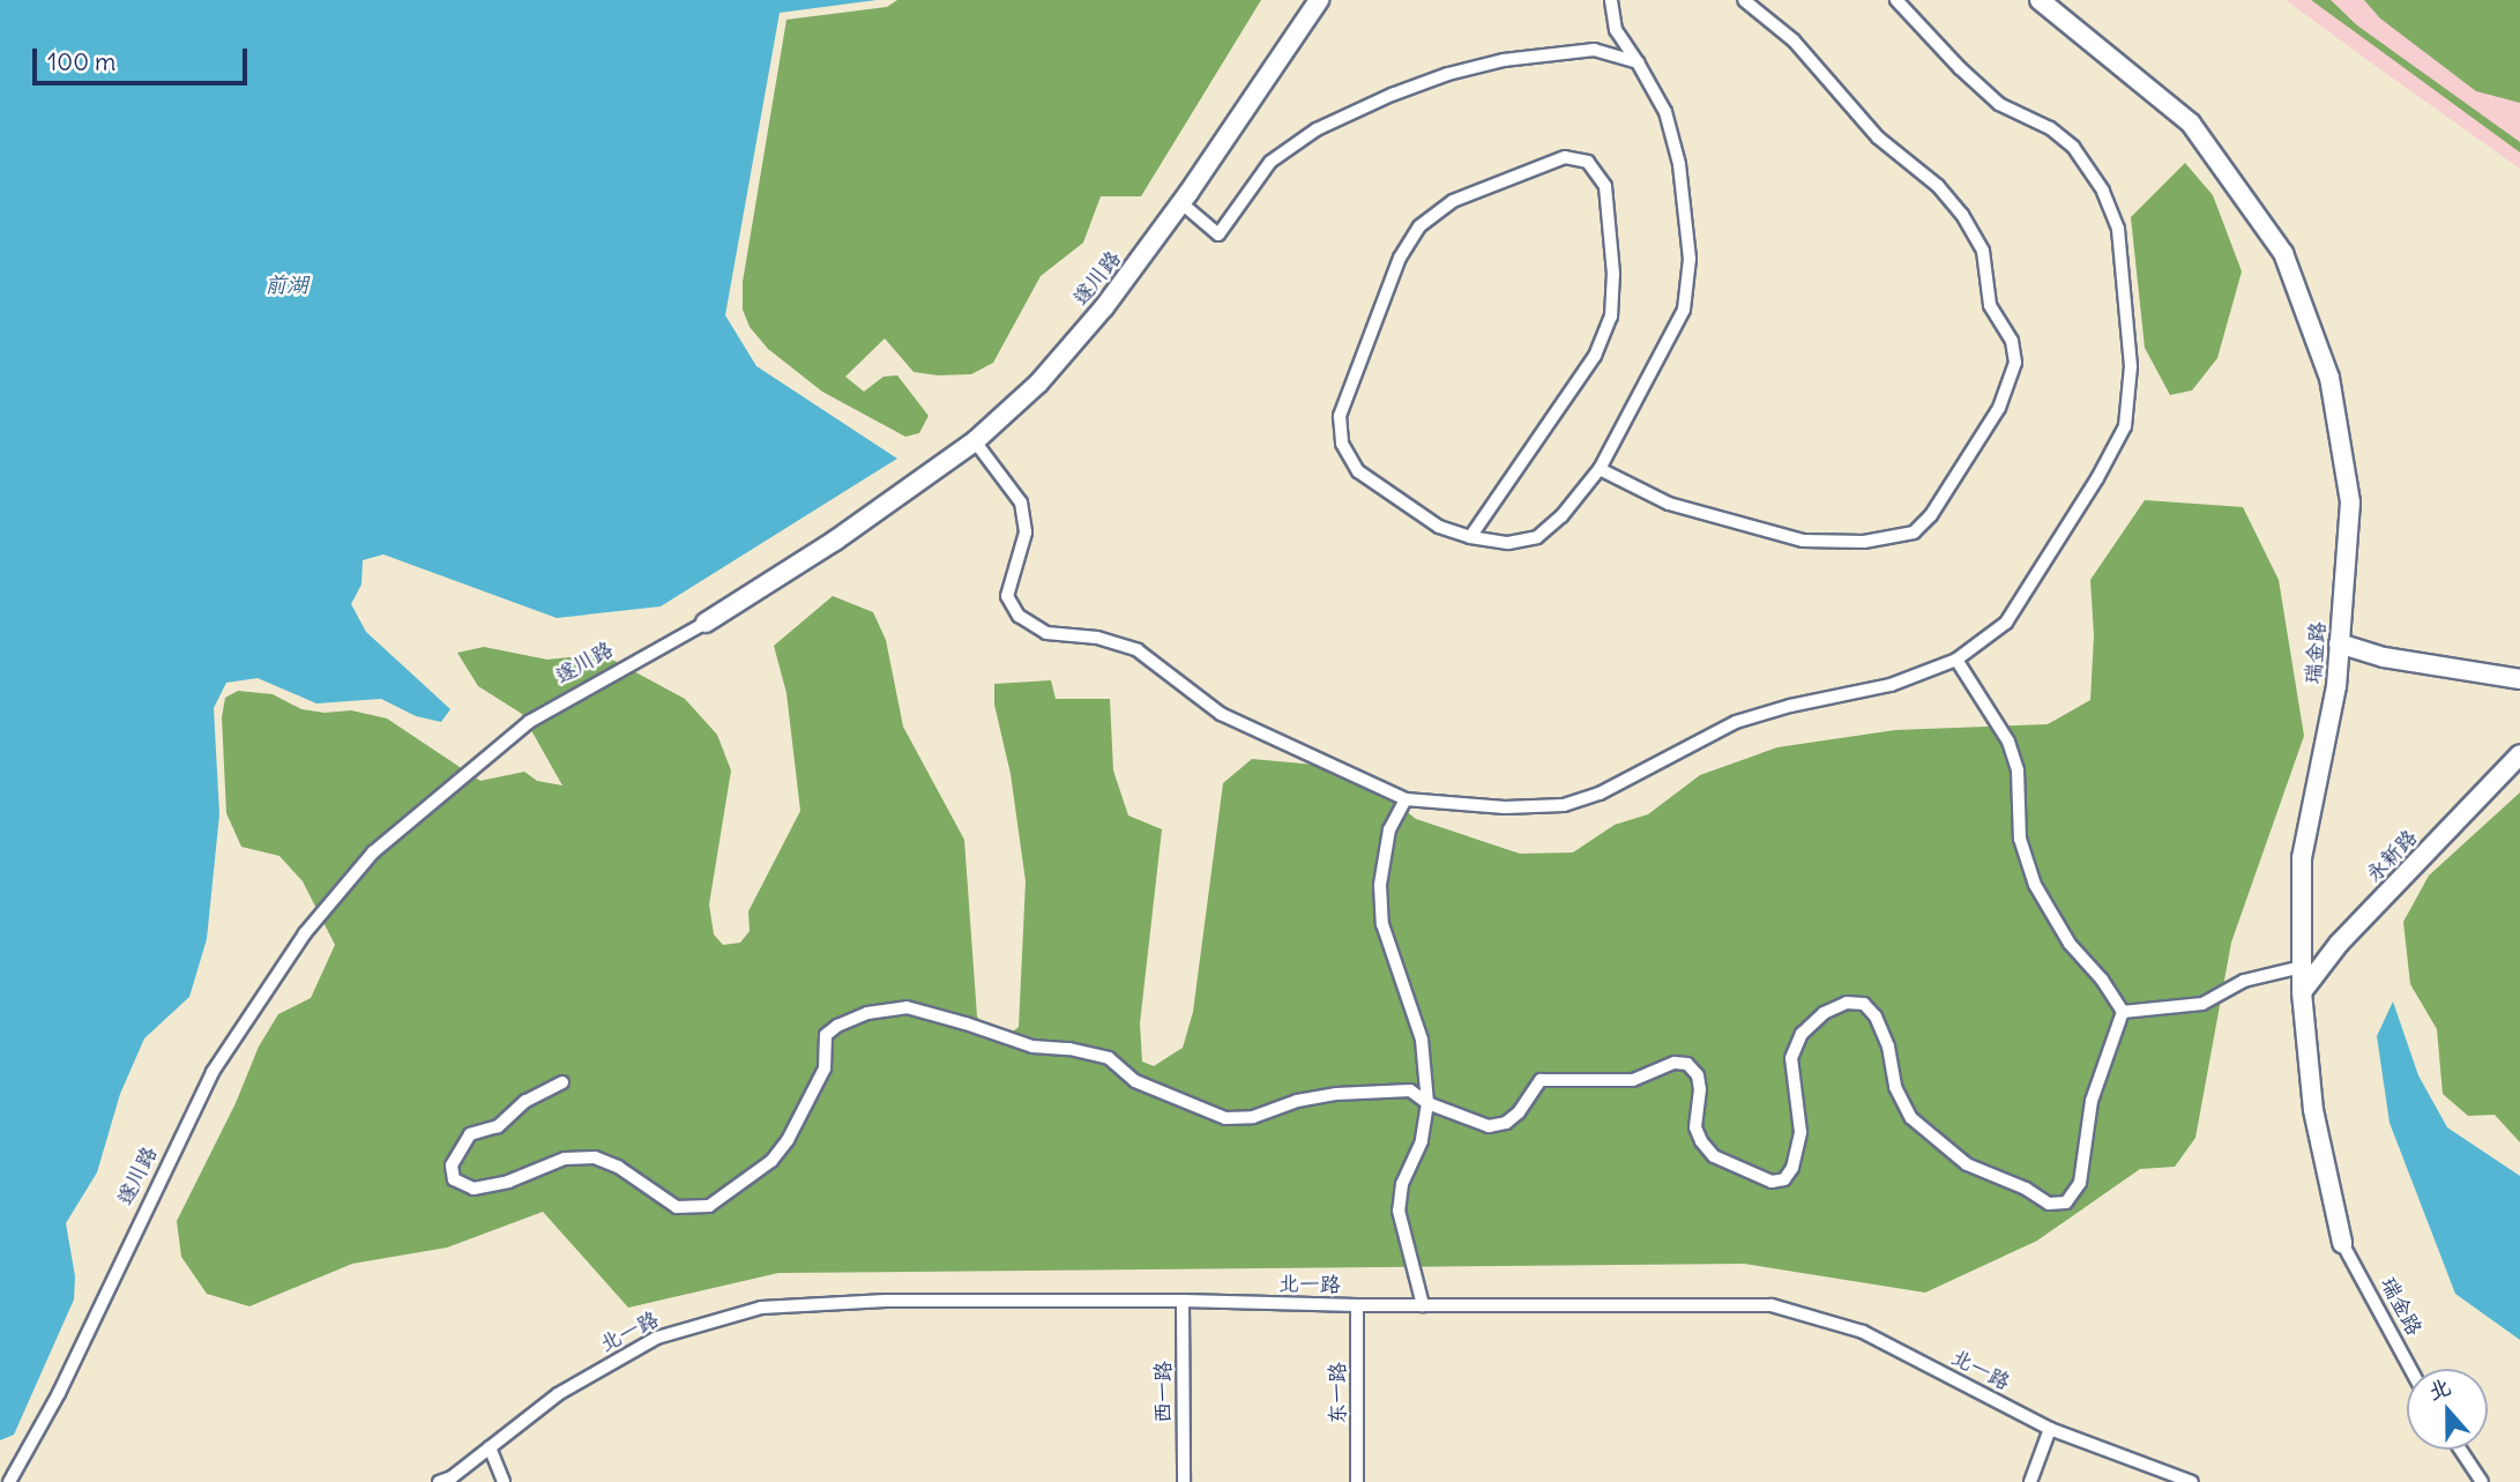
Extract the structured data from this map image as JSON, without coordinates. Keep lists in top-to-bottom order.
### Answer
{
  "streets": {
    "street": [
      "遂川路",
      "瑞金路",
      "永新路",
      "北一路",
      "西一路",
      "东一路"
    ]
  },
  "crossings": [
    ["瑞金路", "永新路"],
    ["北一路", "西一路"],
    ["北一路", "东一路"]
  ],
  "water": ["前湖"],
  "scale_bar": "100 m",
  "north": "top"
}
